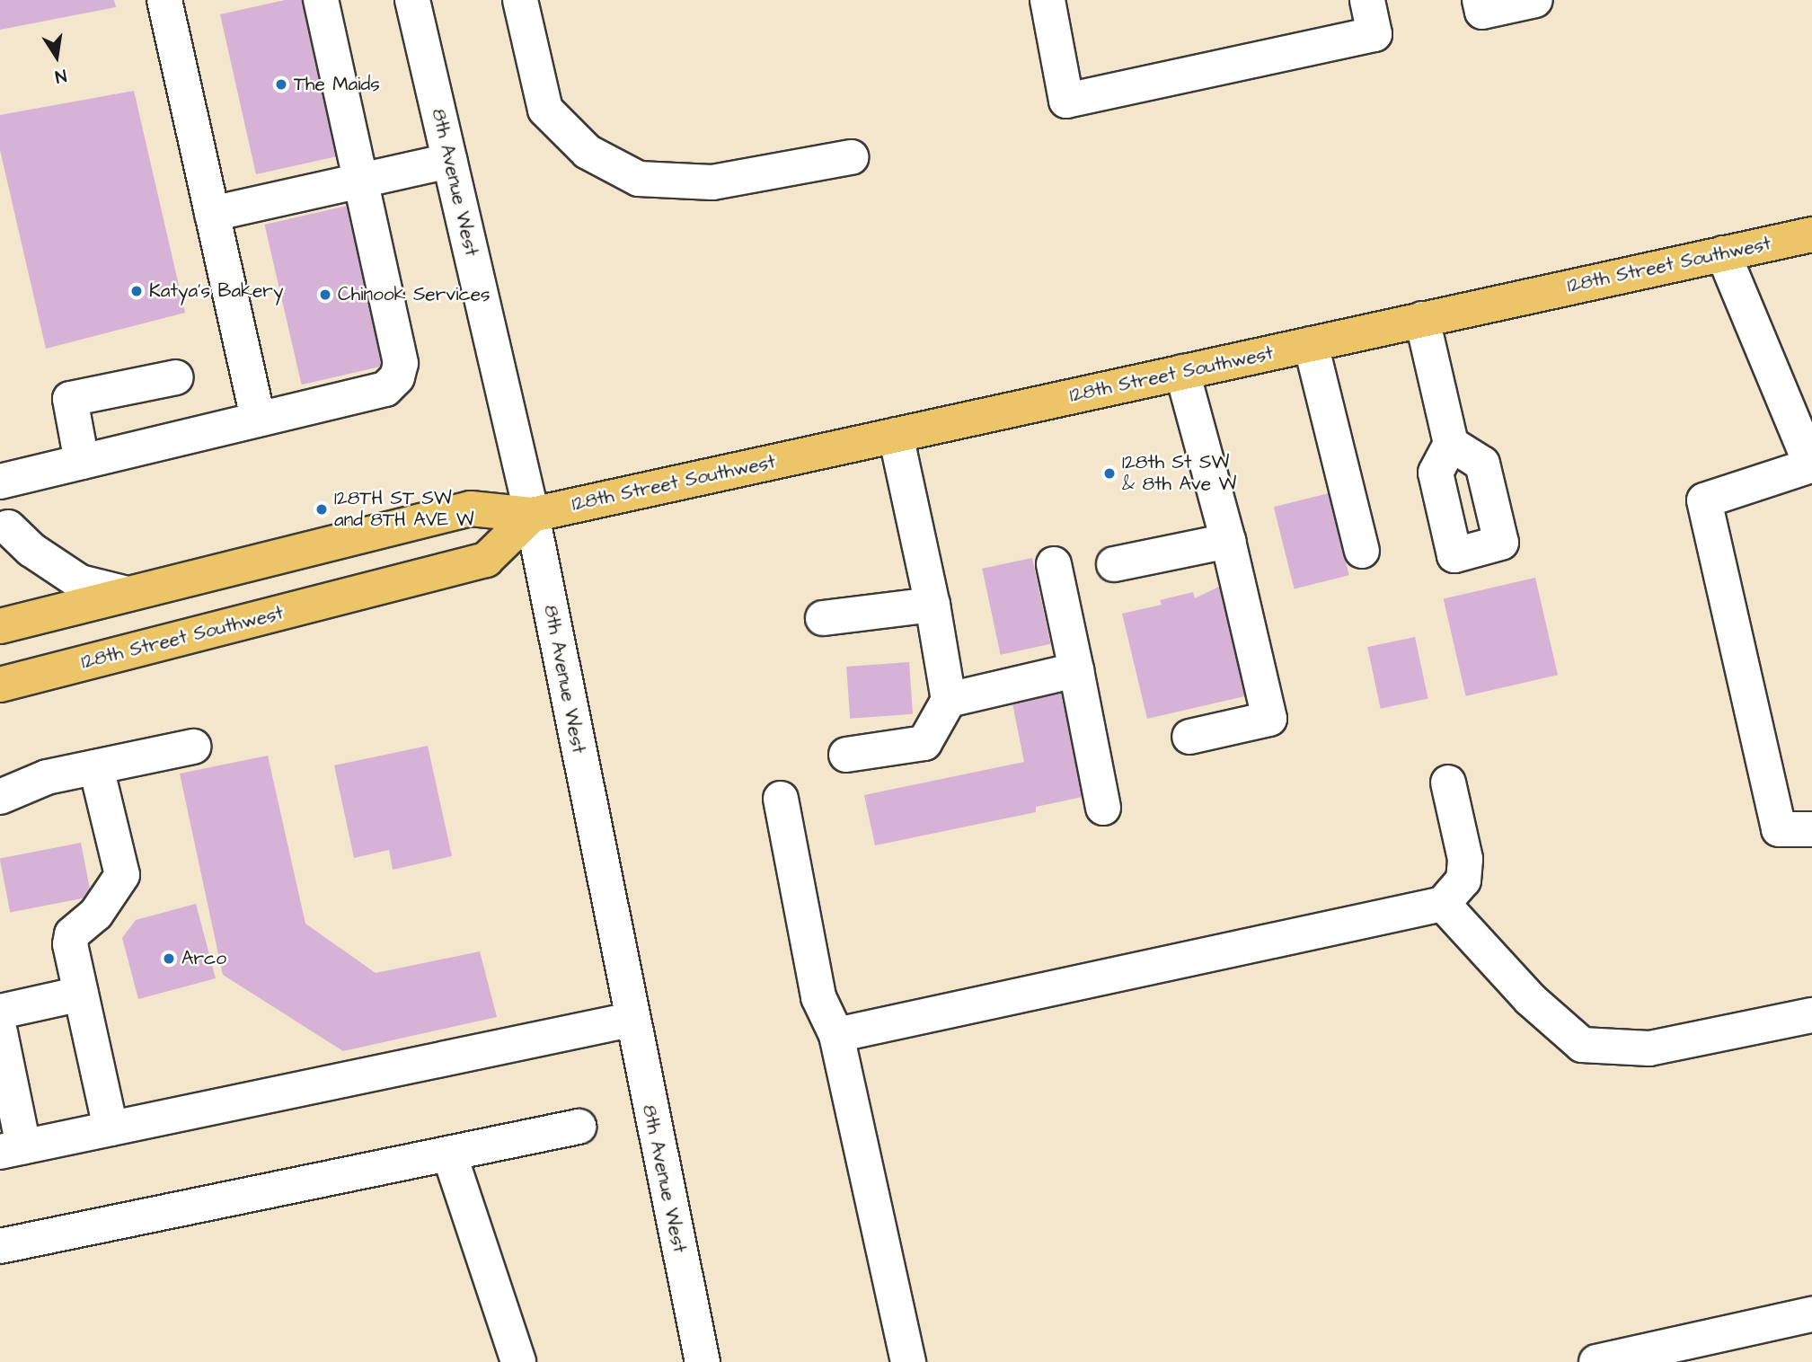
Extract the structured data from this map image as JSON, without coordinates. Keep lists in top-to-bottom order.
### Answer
{
  "streets": {
    "main road": ["128th Street Southwest"],
    "street": ["8th Avenue West"]
  },
  "crossings": [
    ["8th Avenue West", "128th Street Southwest"]
  ],
  "places": [
    "The Maids",
    "Katya's Bakery",
    "Chinook Services",
    "128th St SW & 8th Ave W",
    "128TH ST SW and 8TH AVE W",
    "Arco"
  ],
  "north": "bottom"
}
